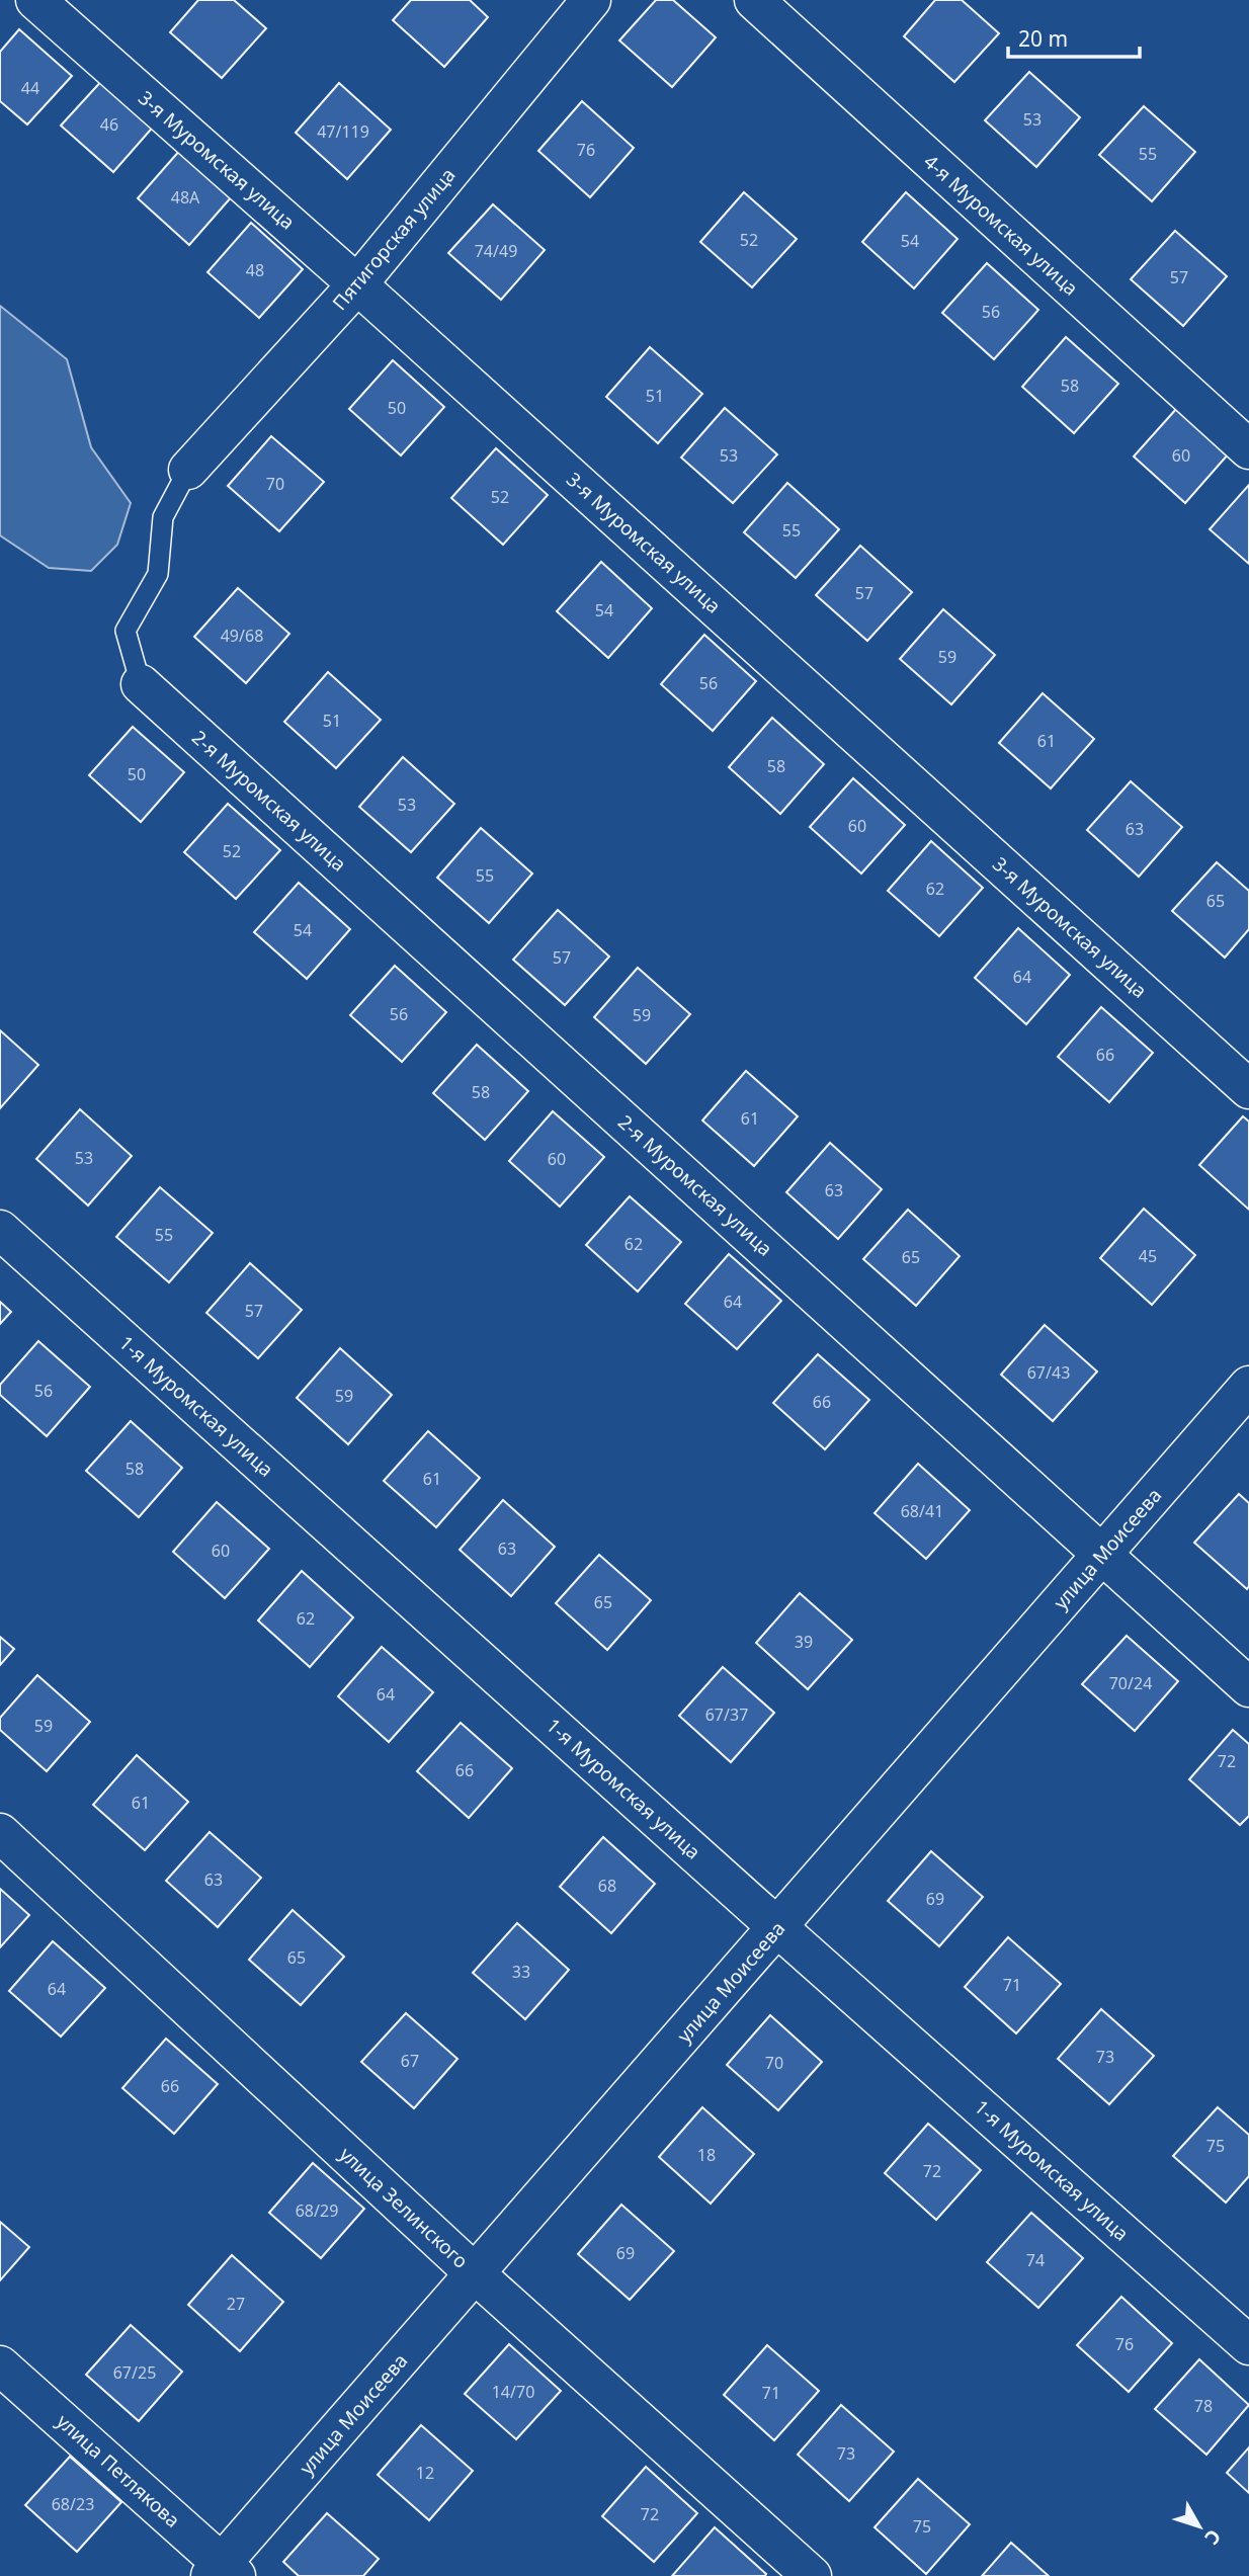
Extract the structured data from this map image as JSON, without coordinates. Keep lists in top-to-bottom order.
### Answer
{
  "streets": {
    "street": [
      "3-я Муромская улица",
      "4-я Муромская улица",
      "Пятигорская улица",
      "2-я Муромская улица",
      "1-я Муромская улица",
      "улица Моисеева",
      "улица Зелинского",
      "улица Петлякова"
    ]
  },
  "crossings": [
    ["3-я Муромская улица", "Пятигорская улица"],
    ["2-я Муромская улица", "улица Моисеева"],
    ["1-я Муромская улица", "улица Моисеева"],
    ["улица Моисеева", "улица Зелинского"],
    ["улица Моисеева", "улица Петлякова"]
  ],
  "house_numbers": [
    "44",
    "53",
    "46",
    "47/119",
    "76",
    "55",
    "48А",
    "52",
    "54",
    "74/49",
    "48",
    "57",
    "56",
    "58",
    "51",
    "50",
    "53",
    "60",
    "70",
    "52",
    "55",
    "57",
    "54",
    "49/68",
    "59",
    "56",
    "51",
    "61",
    "58",
    "50",
    "53",
    "60",
    "63",
    "52",
    "55",
    "62",
    "65",
    "54",
    "57",
    "64",
    "56",
    "59",
    "66",
    "58",
    "61",
    "53",
    "60",
    "63",
    "55",
    "62",
    "45",
    "65",
    "64",
    "57",
    "67/43",
    "56",
    "59",
    "66",
    "58",
    "61",
    "68/41",
    "63",
    "60",
    "65",
    "62",
    "39",
    "70/24",
    "64",
    "67/37",
    "59",
    "72",
    "66",
    "61",
    "63",
    "68",
    "69",
    "65",
    "33",
    "71",
    "64",
    "73",
    "67",
    "70",
    "66",
    "75",
    "18",
    "72",
    "68/29",
    "69",
    "74",
    "27",
    "76",
    "67/25",
    "14/70",
    "71",
    "78",
    "73",
    "12",
    "68/23",
    "72",
    "75"
  ],
  "scale_bar": "20 m",
  "north": "bottom right"
}
